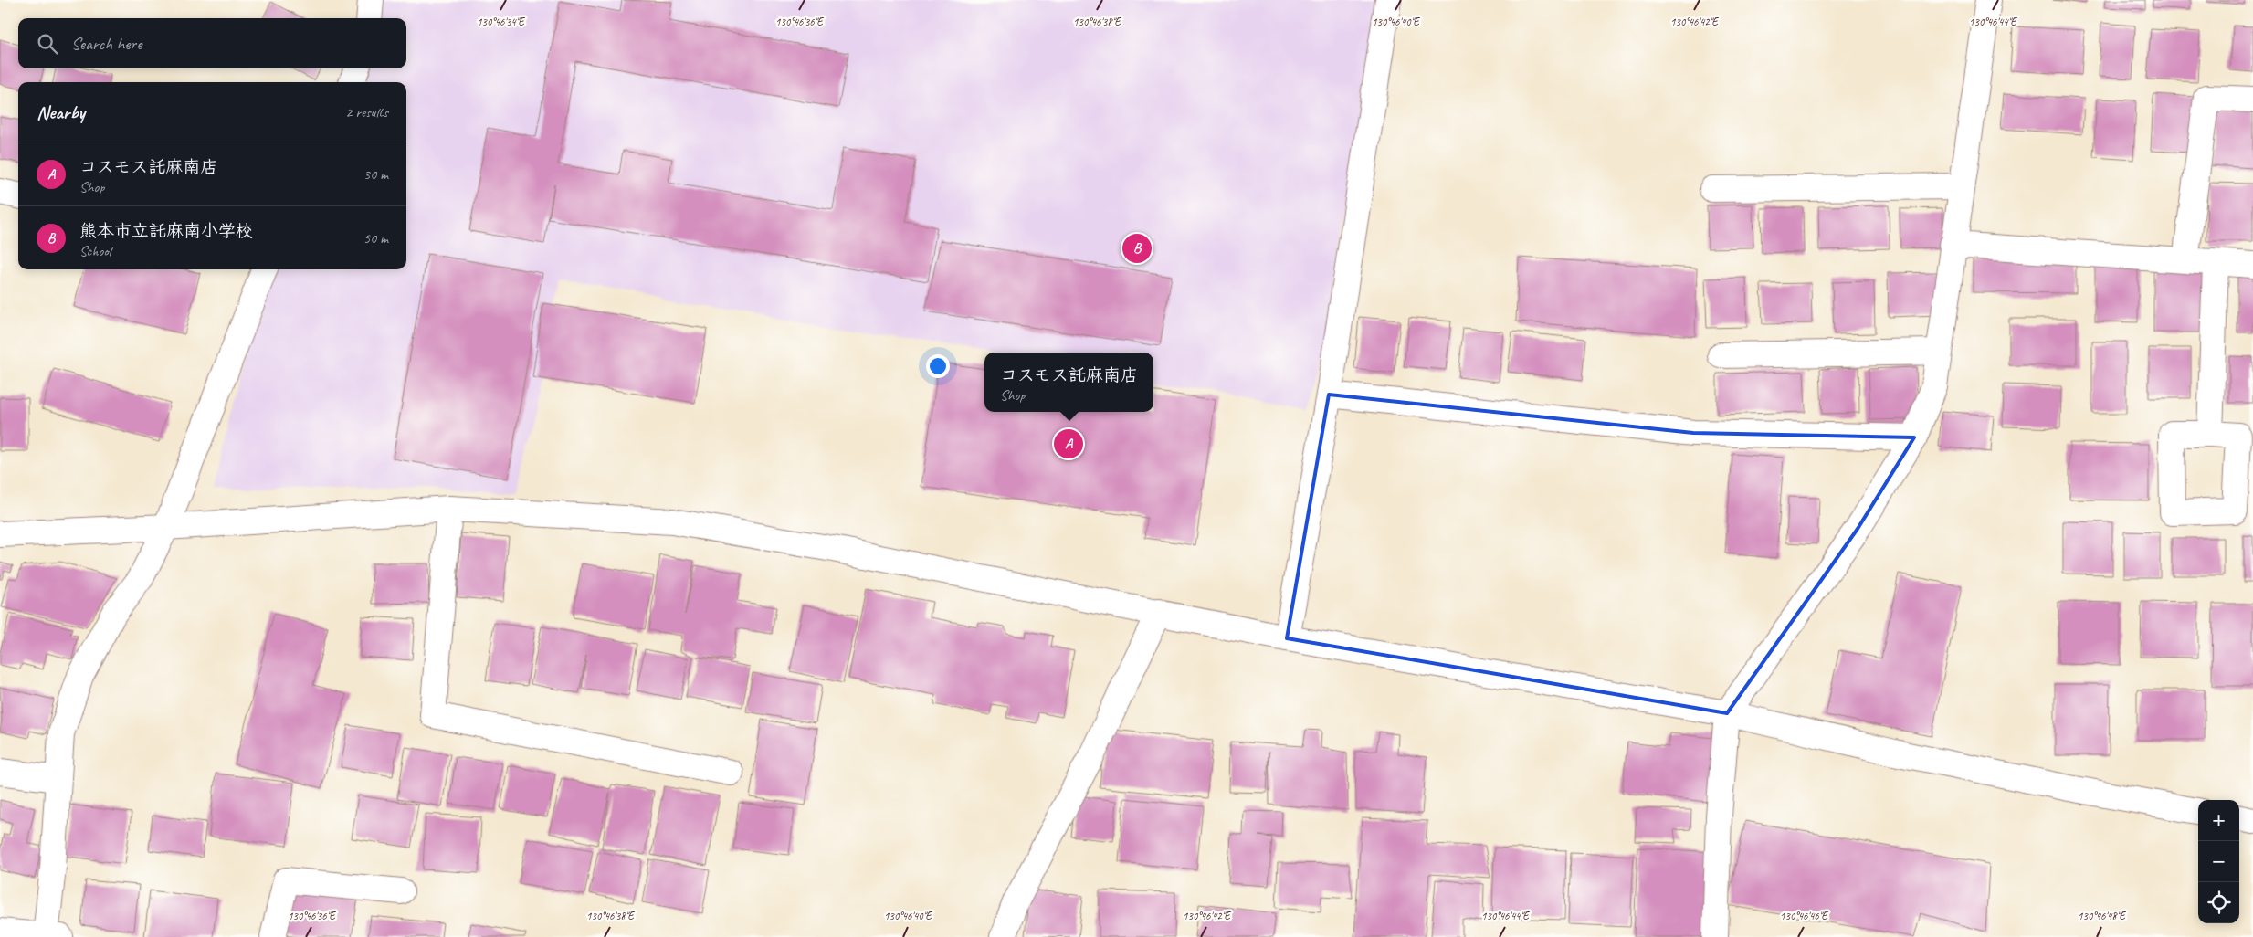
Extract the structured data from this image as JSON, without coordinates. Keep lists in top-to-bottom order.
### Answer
{
  "page": {
    "search": "Search here",
    "heading": ["Nearby", "2 results"],
    "list": [
      {
        "mark": "A",
        "name": "コスモス託麻南店",
        "note": "Shop",
        "value": "30 m"
      },
      {
        "mark": "B",
        "name": "熊本市立託麻南小学校",
        "note": "School",
        "value": "50 m"
      }
    ],
    "pins": ["B", "A"],
    "popup": ["コスモス託麻南店", "Shop"],
    "map_buttons": ["+", "−"]
  },
  "coordinates": [
    "130°46'34\"E",
    "130°46'36\"E",
    "130°46'38\"E",
    "130°46'40\"E",
    "130°46'42\"E",
    "130°46'44\"E",
    "130°46'46\"E",
    "130°46'48\"E"
  ]
}
